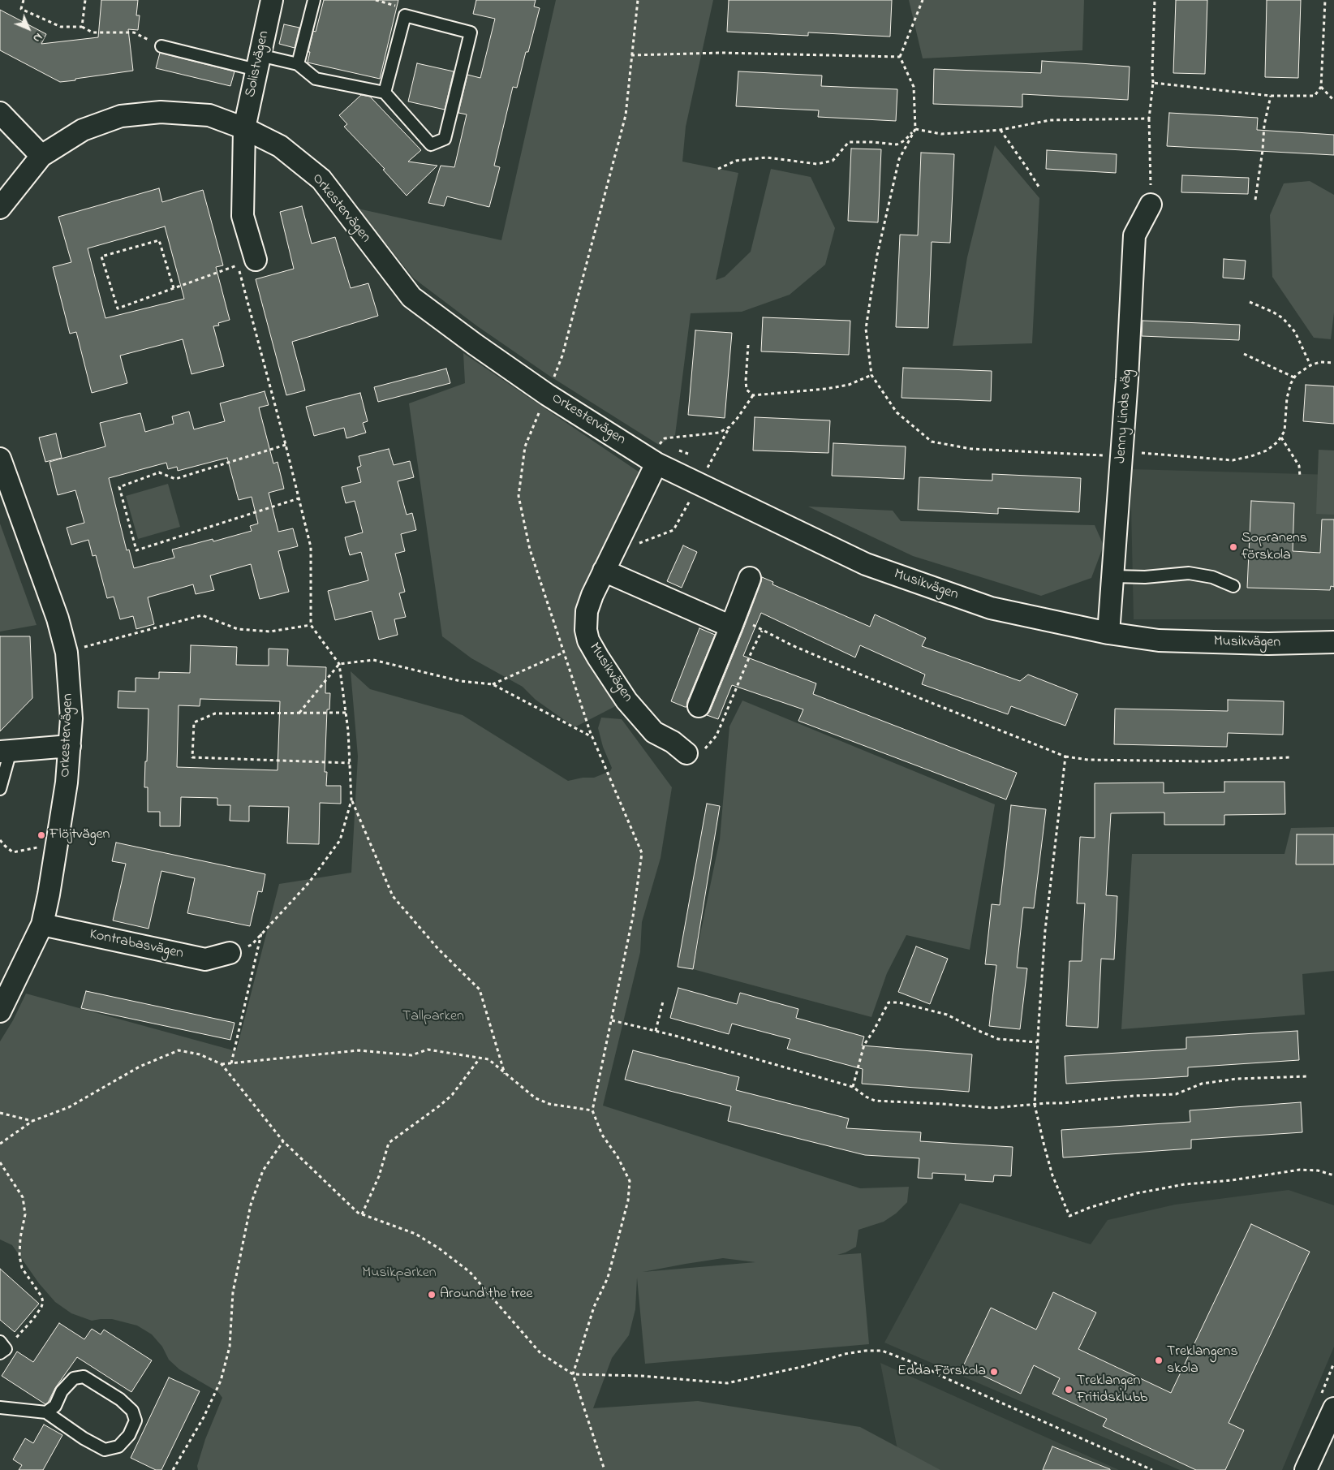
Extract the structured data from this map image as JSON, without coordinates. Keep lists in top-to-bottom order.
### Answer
{
  "streets": {
    "street": [
      "Solistvägen",
      "Orkestervägen",
      "Jenny Linds väg",
      "Musikvägen",
      "Kontrabasvägen"
    ]
  },
  "crossings": [
    ["Solistvägen", "Orkestervägen"],
    ["Orkestervägen", "Musikvägen"],
    ["Orkestervägen", "Kontrabasvägen"],
    ["Jenny Linds väg", "Musikvägen"]
  ],
  "parks": ["Tallparken", "Musikparken"],
  "places": [
    "Sopranens förskola",
    "Flöjtvägen",
    "Around the tree",
    "Treklangens skola",
    "Edda Förskola",
    "Treklangen Fritidsklubb"
  ],
  "north": "bottom right"
}
